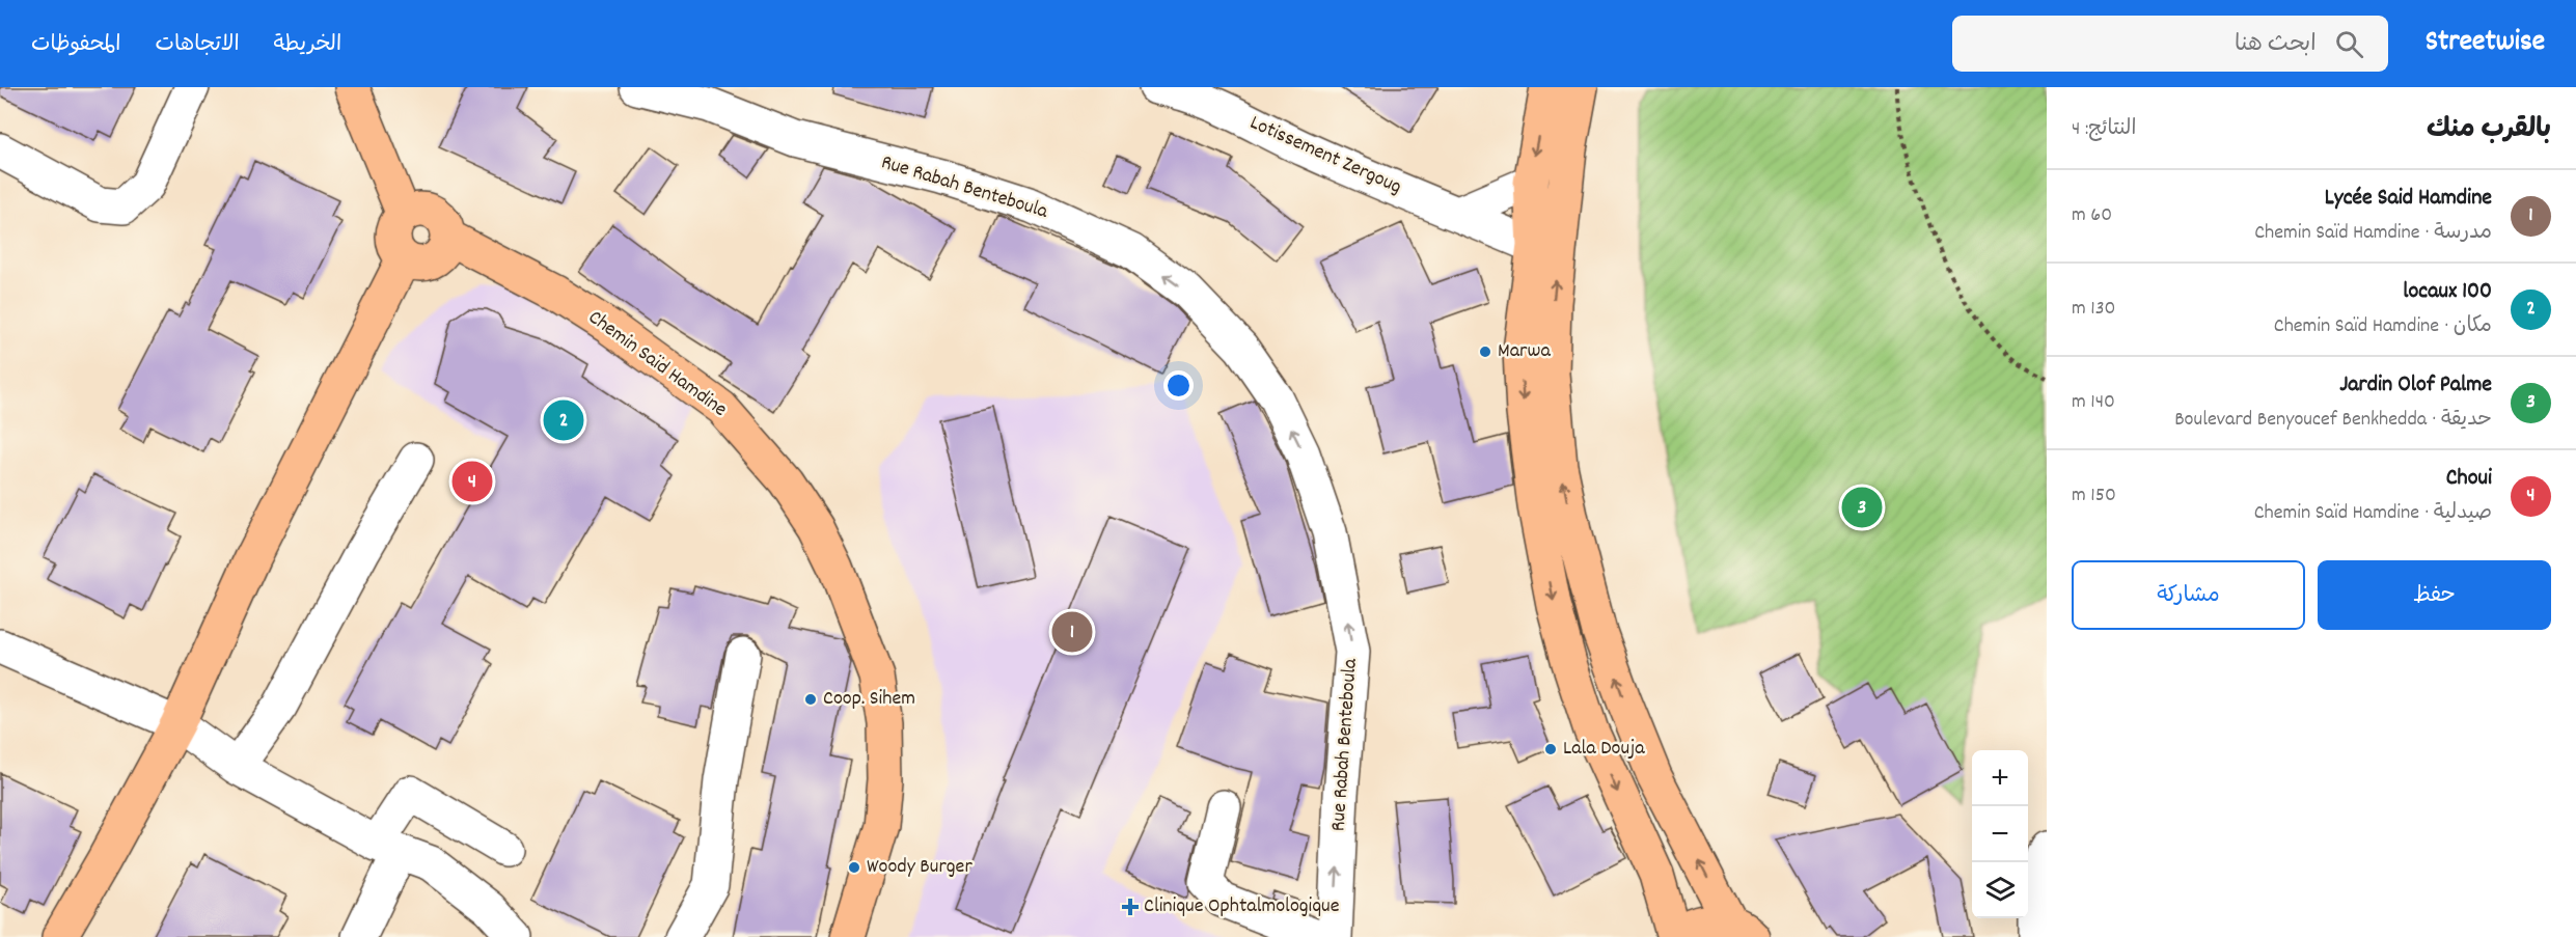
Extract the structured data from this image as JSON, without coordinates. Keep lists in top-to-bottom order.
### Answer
{
  "streets": {
    "main road": ["Chemin Saïd Hamdine"],
    "street": ["Lotissement Zergoug", "Rue Rabah Benteboula"]
  },
  "one_way": ["Rue Rabah Benteboula"],
  "places": {
    "other": [
      "Marwa",
      "Coop. Sihem",
      "Lala Douja",
      "Woody Burger"
    ],
    "health": ["Clinique Ophtalmologique"]
  },
  "page": {
    "header": "Streetwise",
    "search": "ابحث هنا",
    "nav": ["الخريطة", "الاتجاهات", "المحفوظات"],
    "heading": ["بالقرب منك", "النتائج: 4"],
    "list": [
      {
        "mark": "1",
        "name": "Lycée Said Hamdine",
        "note": "مدرسة · Chemin Saïd Hamdine",
        "value": "60 m"
      },
      {
        "mark": "2",
        "name": "100 locaux",
        "note": "مكان · Chemin Saïd Hamdine",
        "value": "130 m"
      },
      {
        "mark": "3",
        "name": "Jardin Olof Palme",
        "note": "حديقة · Boulevard Benyoucef Benkhedda",
        "value": "140 m"
      },
      {
        "mark": "4",
        "name": "Choui",
        "note": "صيدلية · Chemin Saïd Hamdine",
        "value": "150 m"
      }
    ],
    "pins": [
      "2",
      "4",
      "3",
      "1"
    ],
    "buttons": ["حفظ", "مشاركة"],
    "map_buttons": ["+", "−"]
  }
}
